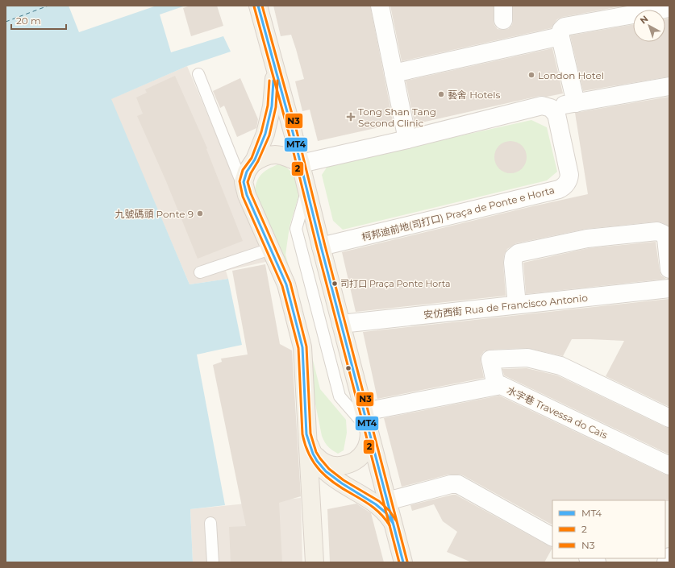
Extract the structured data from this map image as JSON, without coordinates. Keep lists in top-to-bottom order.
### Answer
{
  "streets": {
    "street": ["柯邦迪前地(司打口) Praça de Ponte e Horta", "安仿西街 Rua de Francisco Antonio", "水字巷 Travessa do Cais"]
  },
  "places": {
    "other": [
      "London Hotel",
      "藝舍 Hotels",
      "九號碼頭 Ponte 9",
      "司打口 Praça Ponte Horta"
    ],
    "health": ["Tong Shan Tang Second Clinic"]
  },
  "lines": ["transit line MT4", "transit line N3", "transit line 2"],
  "legend": ["MT4", "2", "N3"],
  "scale_bar": "20 m",
  "north": "top left"
}
